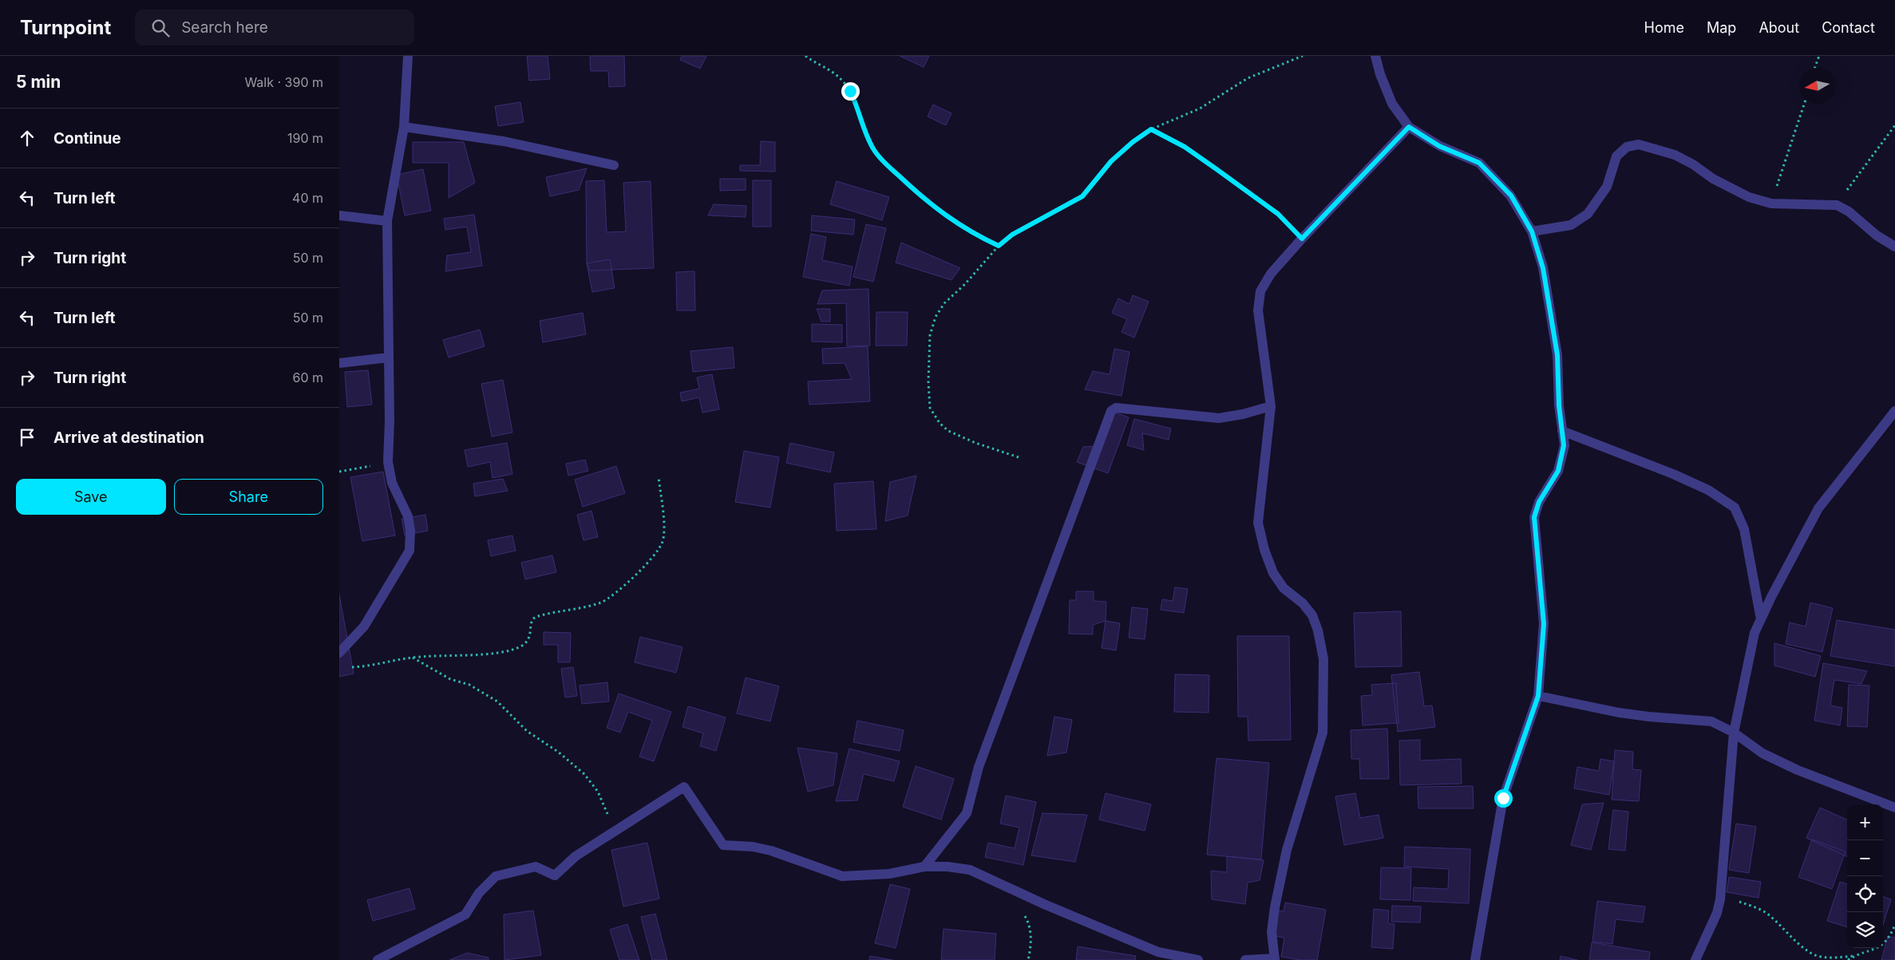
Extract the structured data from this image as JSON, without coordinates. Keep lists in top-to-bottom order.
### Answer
{
  "north": "left",
  "page": {
    "header": "Turnpoint",
    "search": "Search here",
    "nav": [
      "Home",
      "Map",
      "About",
      "Contact"
    ],
    "heading": ["5 min", "Walk · 390 m"],
    "list": [
      ["Continue", "190 m"],
      ["Turn left", "40 m"],
      ["Turn right", "50 m"],
      ["Turn left", "50 m"],
      ["Turn right", "60 m"],
      "Arrive at destination"
    ],
    "buttons": ["Save", "Share"],
    "map_buttons": ["+", "−"]
  }
}
